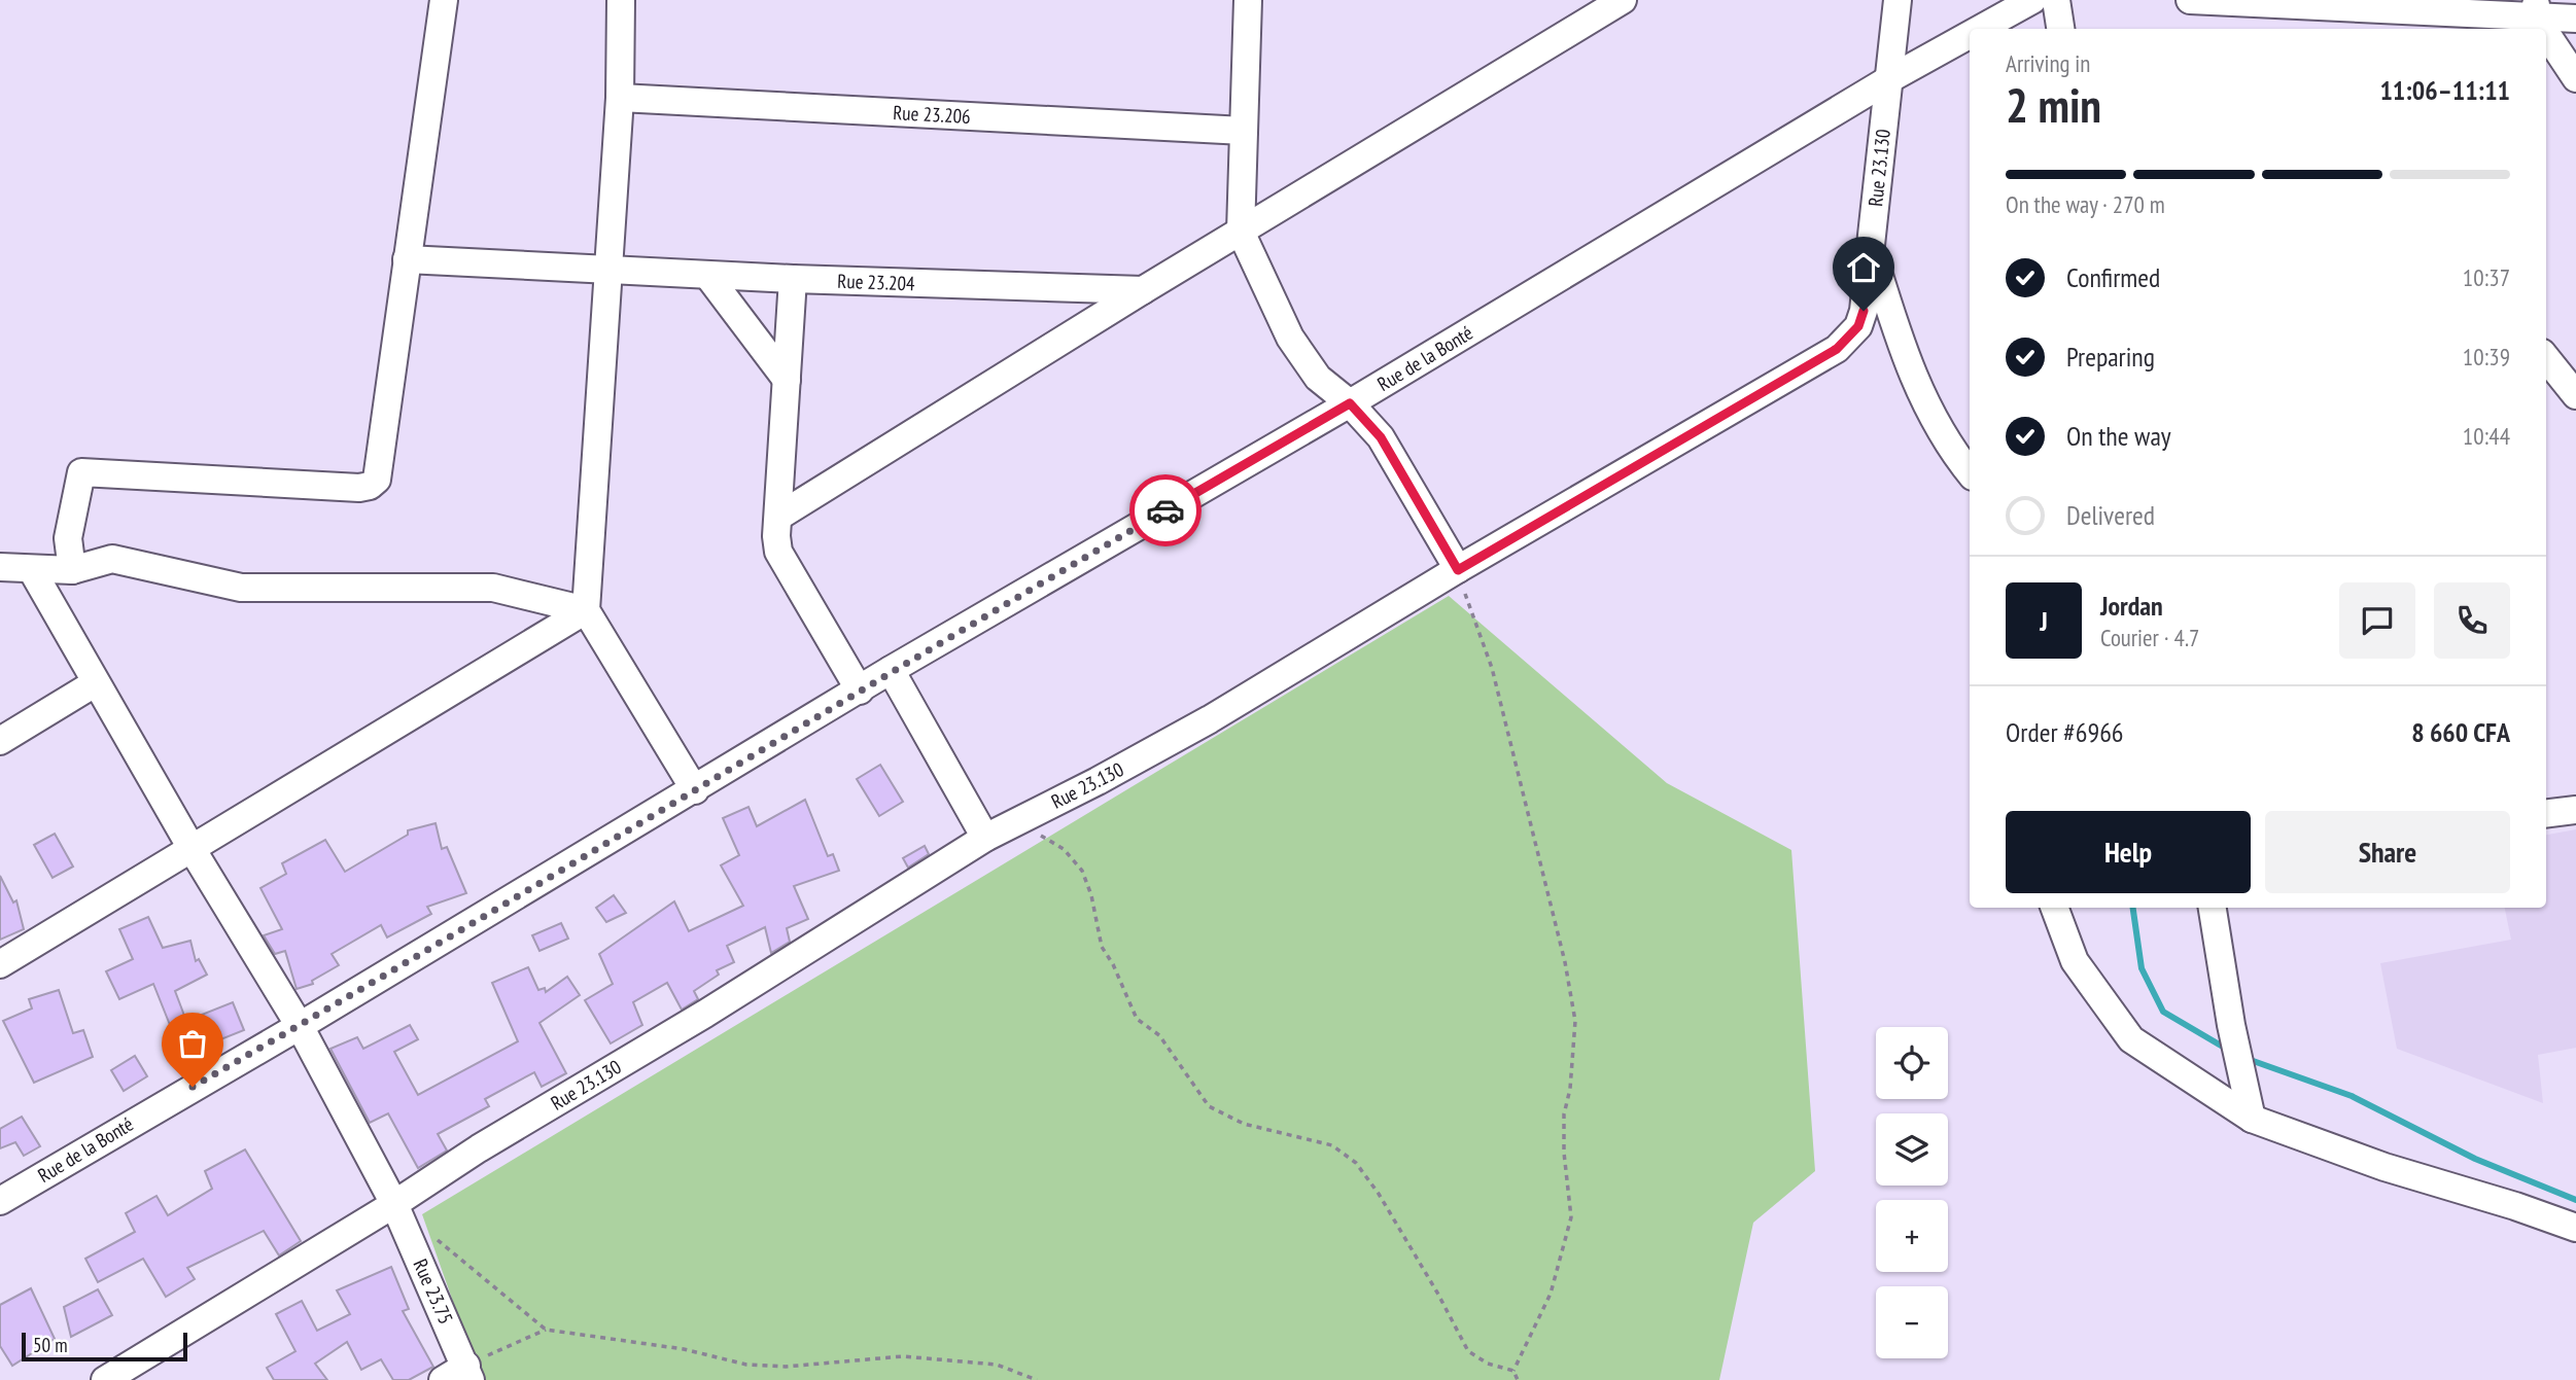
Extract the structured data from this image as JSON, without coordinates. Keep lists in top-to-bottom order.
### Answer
{
  "streets": {
    "street": [
      "Rue 23.206",
      "Rue 23.130",
      "Rue 23.204",
      "Rue de la Bonté",
      "Rue 23.75"
    ]
  },
  "crossings": [
    ["Rue 23.130", "Rue de la Bonté"],
    ["Rue 23.130", "Rue 23.75"],
    ["Rue de la Bonté", "Rue 23.75"]
  ],
  "scale_bar": "50 m",
  "page": {
    "heading": ["2 min", "Arriving in", "11:06–11:11"],
    "panel": [
      "Jordan",
      "Courier · 4.7",
      "Order #6966",
      "8 660 CFA"
    ],
    "bar": "On the way · 270 m",
    "list": [
      ["Confirmed", "10:37"],
      ["Preparing", "10:39"],
      ["On the way", "10:44"],
      "Delivered"
    ],
    "round": "J",
    "buttons": ["Help", "Share"],
    "map_buttons": ["+", "−"],
    "scale": "50 m"
  }
}
